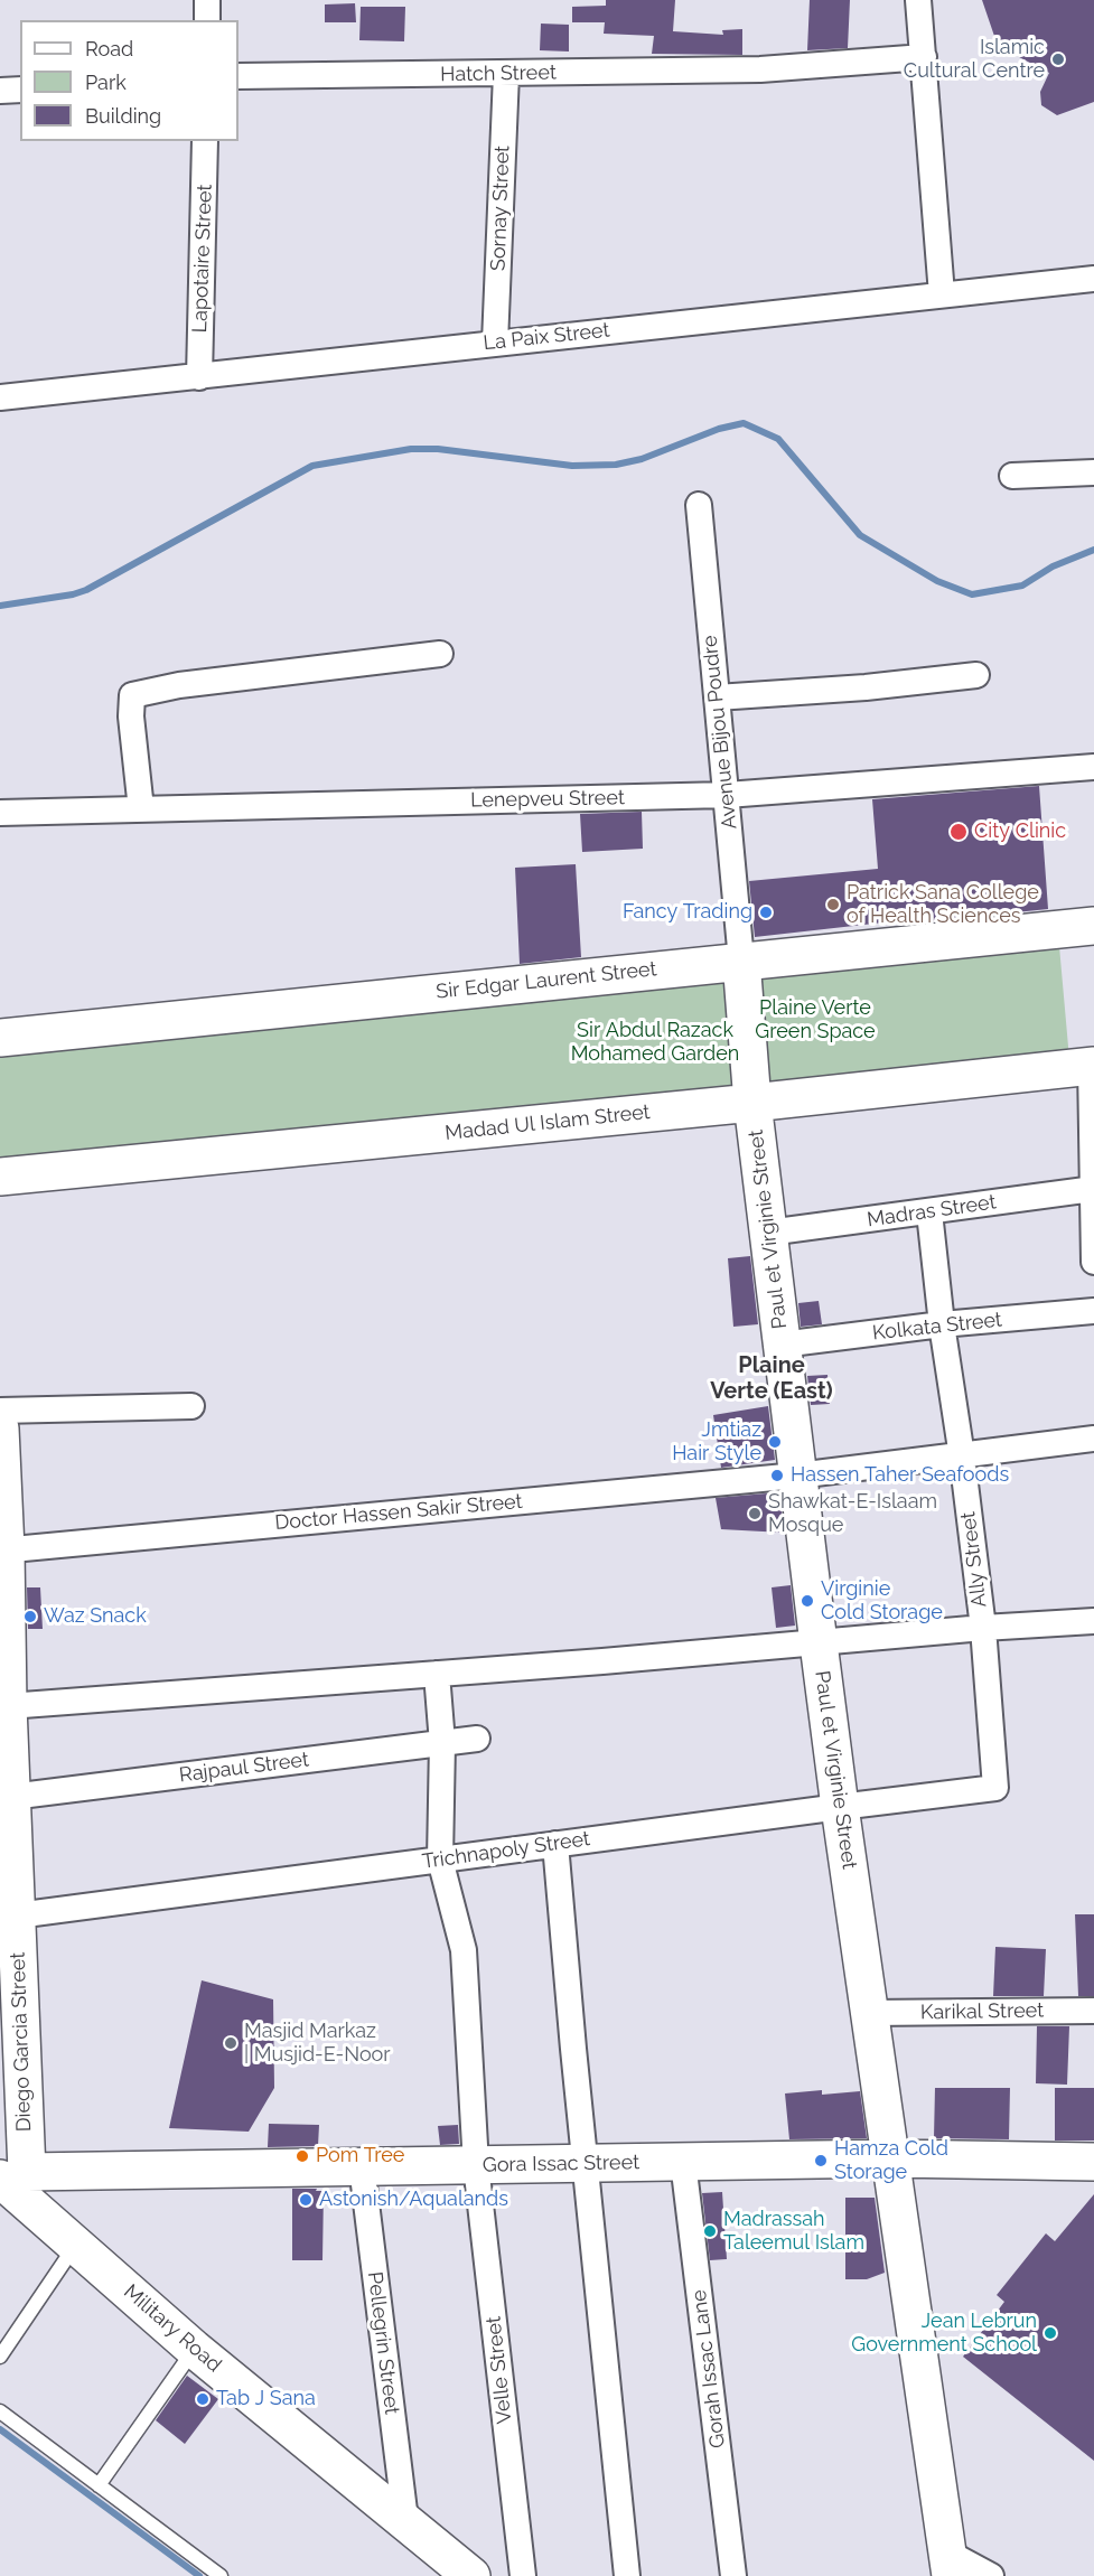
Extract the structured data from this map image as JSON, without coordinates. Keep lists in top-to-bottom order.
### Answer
{
  "streets": {
    "street": [
      "Hatch Street",
      "Sornay Street",
      "Lapotaire Street",
      "La Paix Street",
      "Avenue Bijou Poudre",
      "Lenepveu Street",
      "Sir Edgar Laurent Street",
      "Madad Ul Islam Street",
      "Madras Street",
      "Paul et Virginie Street",
      "Kolkata Street",
      "Doctor Hassen Sakir Street",
      "Ally Street",
      "Rajpaul Street",
      "Trichnapoly Street",
      "Karikal Street",
      "Diego Garcia Street",
      "Gora Issac Street",
      "Military Road",
      "Pellegrin Street",
      "Gorah Issac Lane",
      "Velle Street"
    ]
  },
  "crossings": [
    ["Hatch Street", "Sornay Street"],
    ["Sornay Street", "La Paix Street"],
    ["Lapotaire Street", "La Paix Street"],
    ["Avenue Bijou Poudre", "Lenepveu Street"],
    ["Avenue Bijou Poudre", "Sir Edgar Laurent Street"],
    ["Avenue Bijou Poudre", "Paul et Virginie Street"],
    ["Sir Edgar Laurent Street", "Paul et Virginie Street"],
    ["Madad Ul Islam Street", "Paul et Virginie Street"],
    ["Madras Street", "Paul et Virginie Street"],
    ["Madras Street", "Ally Street"],
    ["Paul et Virginie Street", "Kolkata Street"],
    ["Paul et Virginie Street", "Doctor Hassen Sakir Street"],
    ["Paul et Virginie Street", "Trichnapoly Street"],
    ["Paul et Virginie Street", "Karikal Street"],
    ["Paul et Virginie Street", "Gora Issac Street"],
    ["Kolkata Street", "Ally Street"],
    ["Doctor Hassen Sakir Street", "Ally Street"],
    ["Doctor Hassen Sakir Street", "Diego Garcia Street"],
    ["Ally Street", "Trichnapoly Street"],
    ["Rajpaul Street", "Diego Garcia Street"],
    ["Rajpaul Street", "Velle Street"],
    ["Trichnapoly Street", "Diego Garcia Street"],
    ["Trichnapoly Street", "Velle Street"],
    ["Diego Garcia Street", "Gora Issac Street"],
    ["Diego Garcia Street", "Military Road"],
    ["Gora Issac Street", "Military Road"],
    ["Gora Issac Street", "Pellegrin Street"],
    ["Gora Issac Street", "Gorah Issac Lane"],
    ["Gora Issac Street", "Velle Street"],
    ["Military Road", "Pellegrin Street"]
  ],
  "districts": ["Plaine Verte (East)"],
  "parks": ["Plaine Verte Green Space", "Sir Abdul Razack Mohamed Garden"],
  "places": [
    "Islamic Cultural Centre",
    "City Clinic",
    "Patrick Sana College of Health Sciences",
    "Fancy Trading",
    "Jmtiaz Hair Style",
    "Hassen Taher Seafoods",
    "Shawkat-E-Islaam Mosque",
    "Virginie Cold Storage",
    "Waz Snack",
    "Masjid Markaz | Musjid-E-Noor",
    "Pom Tree",
    "Hamza Cold Storage",
    "Astonish/Aqualands",
    "Madrassah Taleemul Islam",
    "Jean Lebrun Government School",
    "Tab J Sana"
  ],
  "legend": ["Road", "Park", "Building"]
}
